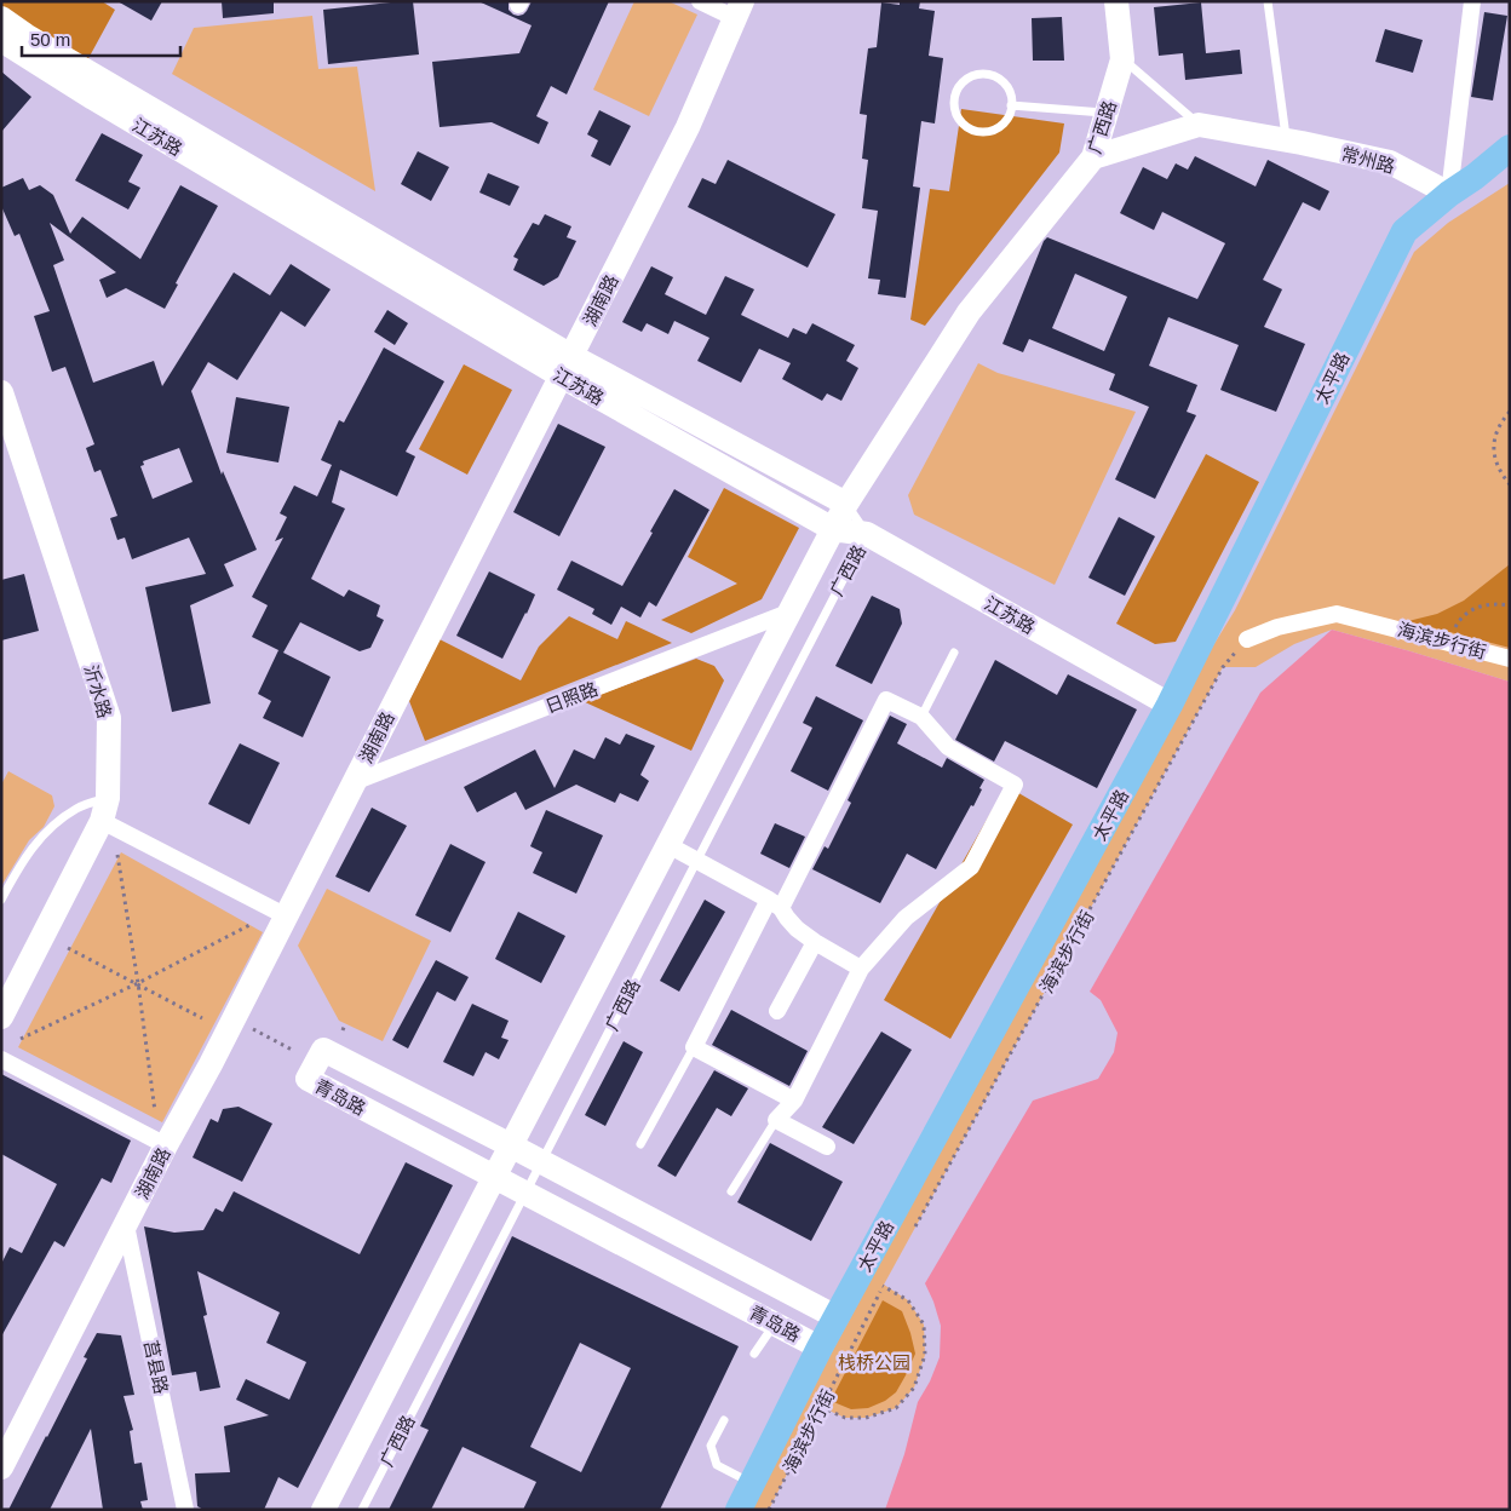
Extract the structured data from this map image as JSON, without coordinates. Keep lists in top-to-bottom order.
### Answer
{
  "streets": {
    "main road": [
      "广西路",
      "江苏路",
      "常州路",
      "湖南路",
      "太平路",
      "沂水路",
      "青岛路"
    ],
    "street": ["海滨步行街", "日照路", "莒县路"]
  },
  "crossings": [
    ["广西路", "江苏路"],
    ["广西路", "常州路"],
    ["广西路", "日照路"],
    ["广西路", "青岛路"],
    ["江苏路", "湖南路"],
    ["江苏路", "太平路"],
    ["常州路", "太平路"],
    ["湖南路", "日照路"],
    ["湖南路", "莒县路"],
    ["太平路", "青岛路"]
  ],
  "parks": ["栈桥公园"],
  "scale_bar": "50 m"
}
